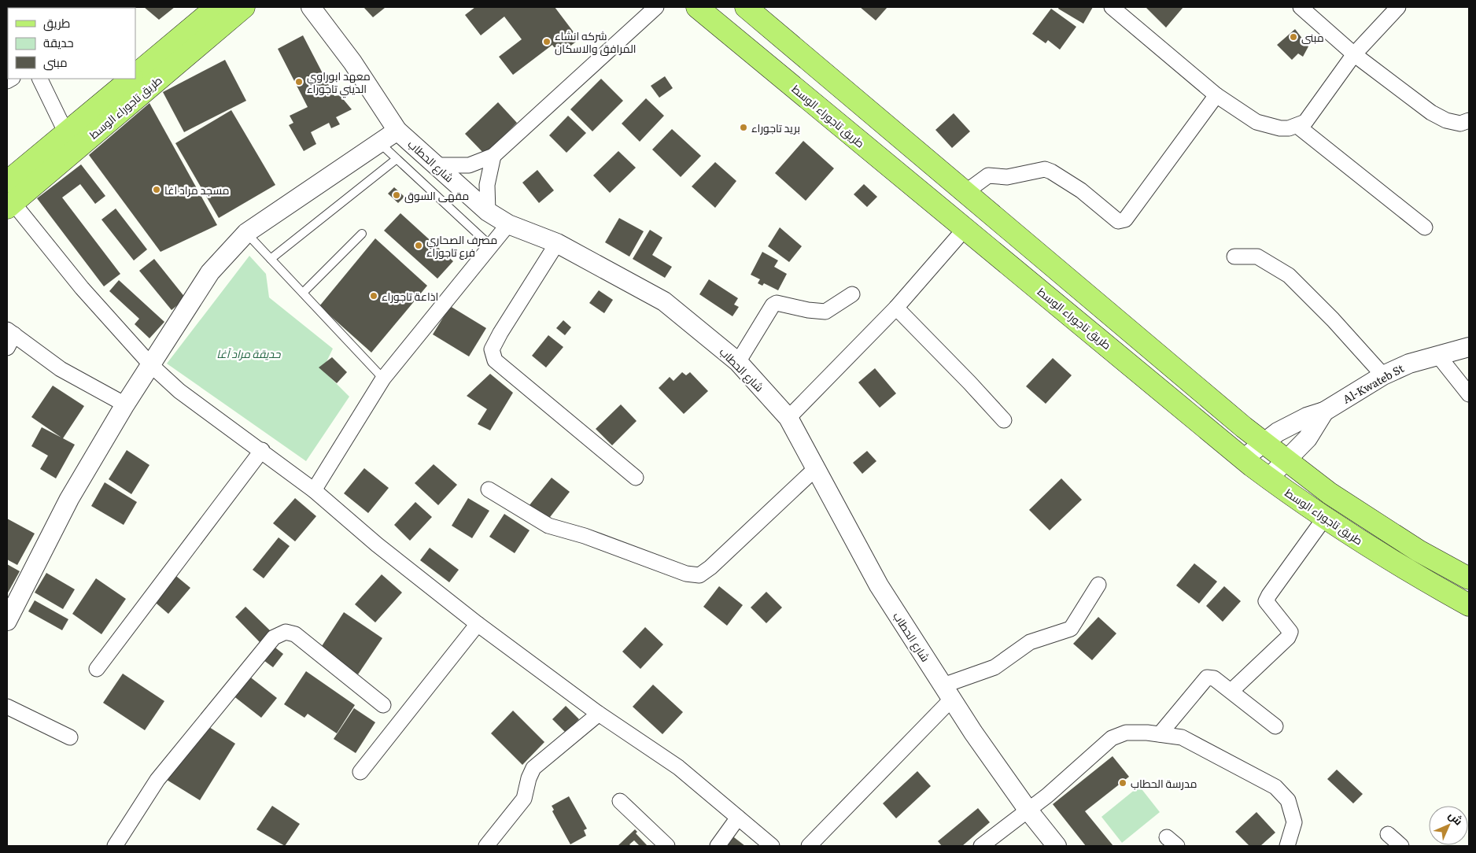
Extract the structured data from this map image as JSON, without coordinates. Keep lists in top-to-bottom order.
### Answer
{
  "streets": {
    "main road": ["طريق تاجوراء الوسط"],
    "street": ["شارع الحطاب", "Al-Kwateb St"]
  },
  "parks": ["حديقة مراد آغا"],
  "places": [
    "مبنى",
    "شركه انشاء المرافق والاسكان",
    "معهد ابوراوي الديني تاجوراء",
    "بريد تاجوراء",
    "مسجد مراد اغا",
    "مقهى السوق",
    "مصرف الصحاري فرع تاجوراء",
    "اذاعة تاجوراء",
    "مدرسة الحطاب"
  ],
  "legend": ["طريق", "حديقة", "مبنى"],
  "north": "top right"
}
